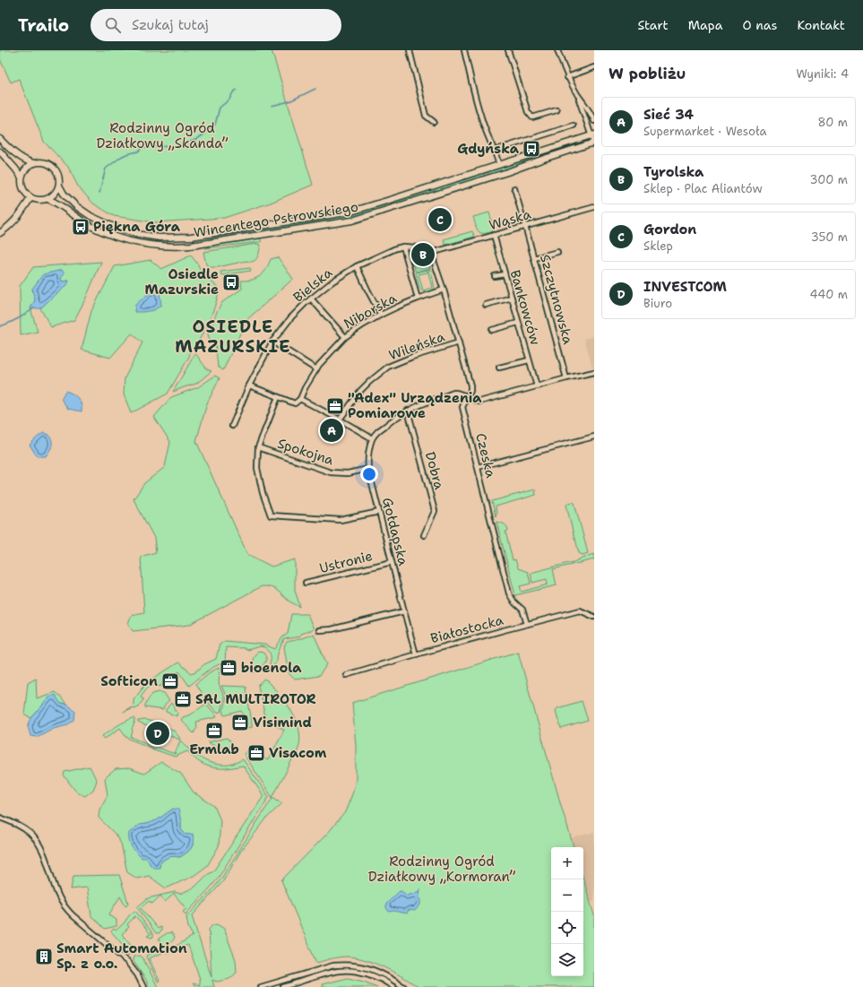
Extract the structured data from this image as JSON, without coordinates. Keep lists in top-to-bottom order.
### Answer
{
  "streets": {
    "main road": ["Wincentego Pstrowskiego"],
    "street": [
      "Wąska",
      "Bielska",
      "Szczytnowska",
      "Bankowców",
      "Niborska",
      "Wileńska",
      "Spokojna",
      "Czeska",
      "Dobra",
      "Gołdapska",
      "Ustronie",
      "Białostocka"
    ]
  },
  "crossings": [
    ["Wąska", "Szczytnowska"],
    ["Wąska", "Bankowców"],
    ["Wąska", "Czeska"],
    ["Niborska", "Czeska"],
    ["Wileńska", "Czeska"],
    ["Spokojna", "Gołdapska"],
    ["Czeska", "Białostocka"],
    ["Gołdapska", "Ustronie"],
    ["Gołdapska", "Białostocka"]
  ],
  "districts": ["OSIEDLE MAZURSKIE"],
  "parks": ["Rodzinny Ogród Działkowy „Skanda”", "Rodzinny Ogród Działkowy „Kormoran”"],
  "places": {
    "bus stop": ["Gdyńska", "Piękna Góra", "Osiedle Mazurskie"],
    "office": [
      "\"Adex\" Urządzenia Pomiarowe",
      "bioenola",
      "Softicon",
      "SAL MULTIROTOR",
      "Visimind",
      "Ermlab",
      "Visacom"
    ],
    "building": ["Smart Automation Sp. z o.o."]
  },
  "page": {
    "header": "Trailo",
    "search": "Szukaj tutaj",
    "nav": [
      "Start",
      "Mapa",
      "O nas",
      "Kontakt"
    ],
    "heading": ["W pobliżu", "Wyniki: 4"],
    "list": [
      {
        "mark": "A",
        "name": "Sieć 34",
        "note": "Supermarket · Wesoła",
        "value": "80 m"
      },
      {
        "mark": "B",
        "name": "Tyrolska",
        "note": "Sklep · Plac Aliantów",
        "value": "300 m"
      },
      {
        "mark": "C",
        "name": "Gordon",
        "note": "Sklep",
        "value": "350 m"
      },
      {
        "mark": "D",
        "name": "INVESTCOM",
        "note": "Biuro",
        "value": "440 m"
      }
    ],
    "pins": [
      "C",
      "B",
      "A",
      "D"
    ],
    "map_buttons": ["+", "−"]
  }
}
